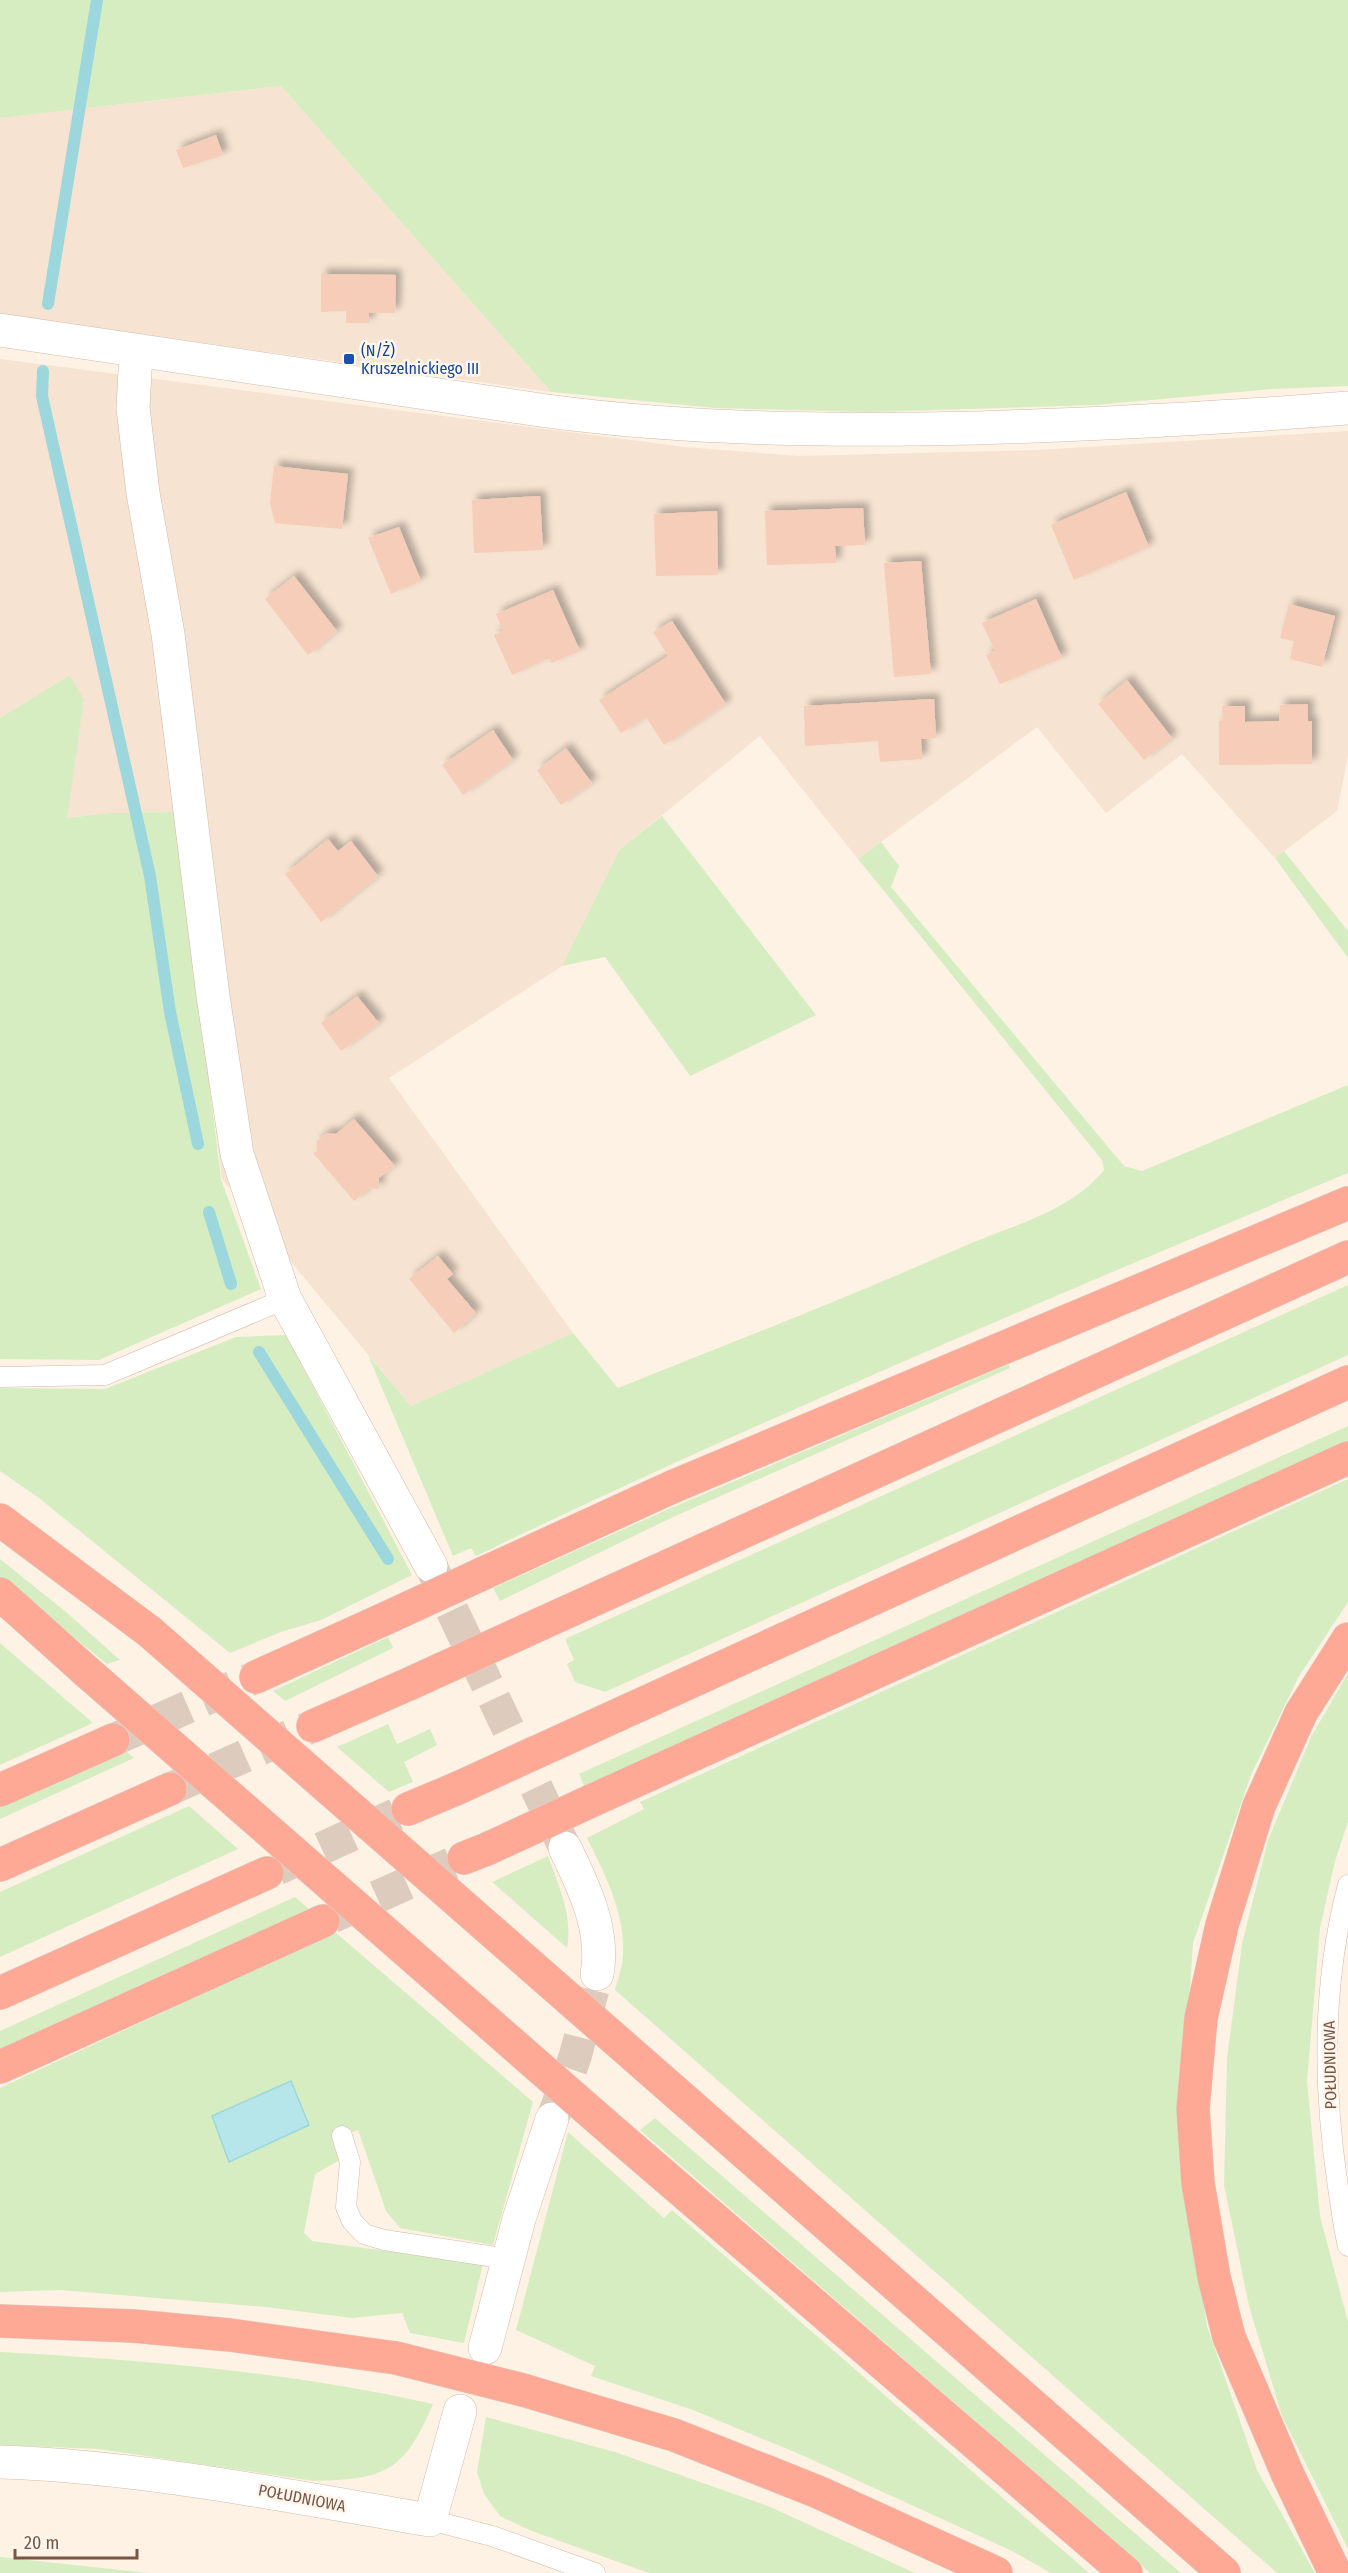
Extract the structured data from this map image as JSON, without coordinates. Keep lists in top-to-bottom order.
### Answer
{
  "streets": {
    "street": ["POŁUDNIOWA"]
  },
  "places": {
    "transit": ["(N/Ż) Kruszelnickiego III"]
  },
  "scale_bar": "20 m"
}
